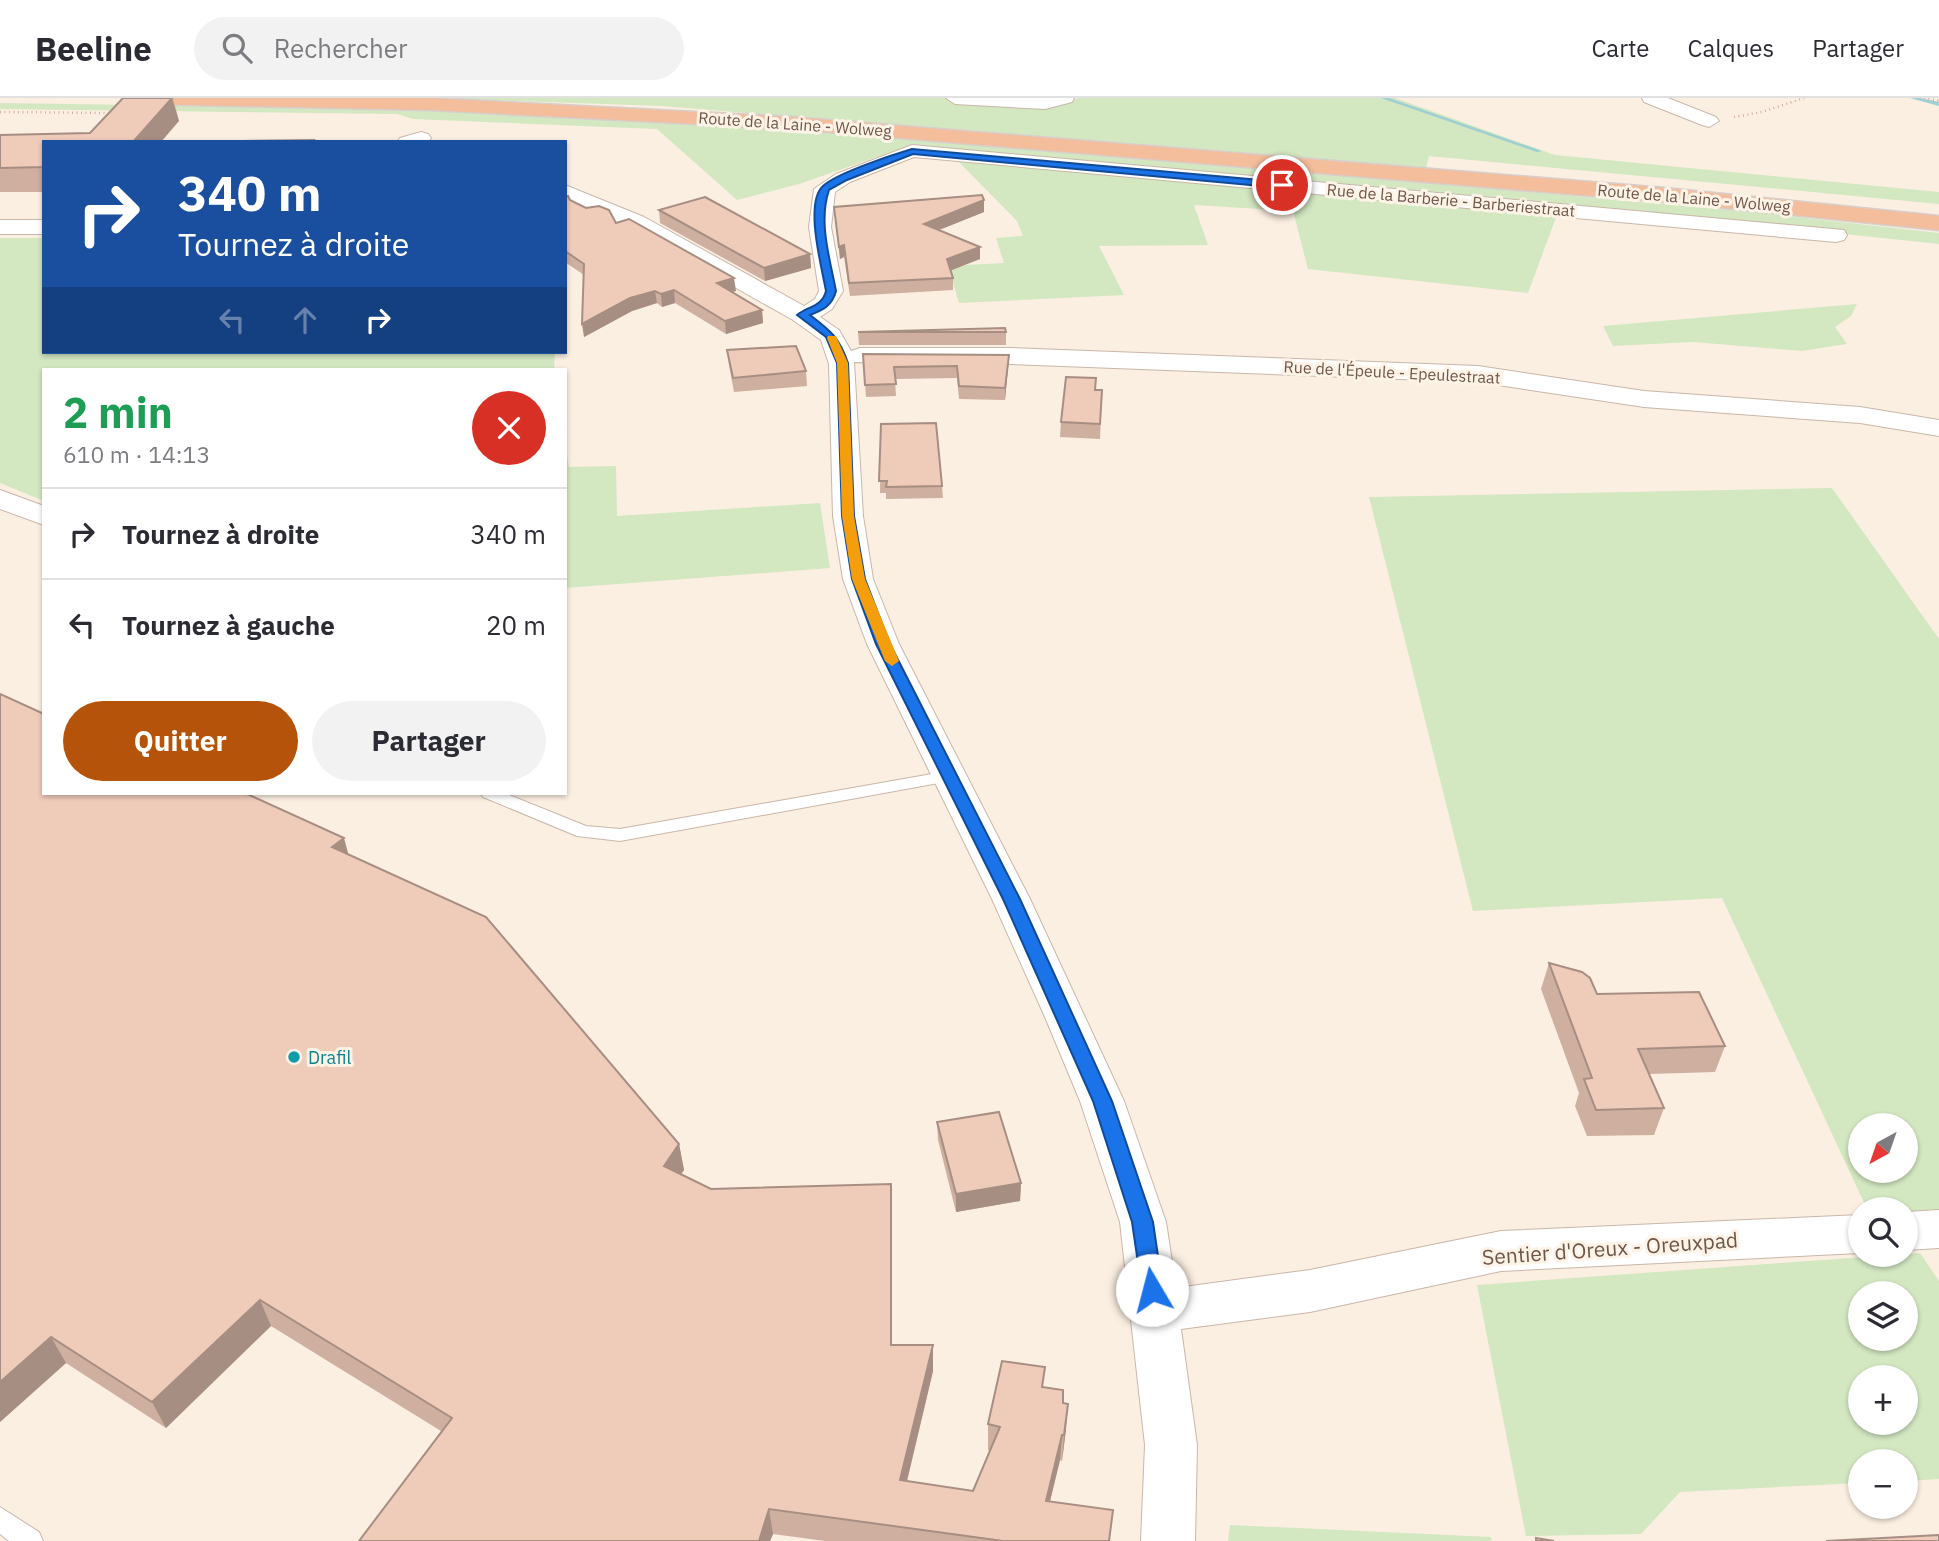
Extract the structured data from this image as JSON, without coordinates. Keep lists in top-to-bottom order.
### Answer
{
  "streets": {
    "highway": ["Route de la Laine - Wolweg"],
    "street": ["Rue de la Barberie - Barberiestraat", "Rue de l'Épeule - Epeulestraat", "Sentier d'Oreux - Oreuxpad"]
  },
  "places": ["Drafil"],
  "north": "bottom left",
  "page": {
    "header": "Beeline",
    "search": "Rechercher",
    "nav": ["Carte", "Calques", "Partager"],
    "turn": ["340 m", "Tournez à droite"],
    "heading": ["2 min", "610 m · 14:13"],
    "list": [
      {
        "name": "Tournez à droite",
        "value": "340 m"
      },
      {
        "name": "Tournez à gauche",
        "value": "20 m"
      }
    ],
    "buttons": ["Quitter", "Partager"],
    "map_buttons": ["+", "−"]
  }
}
